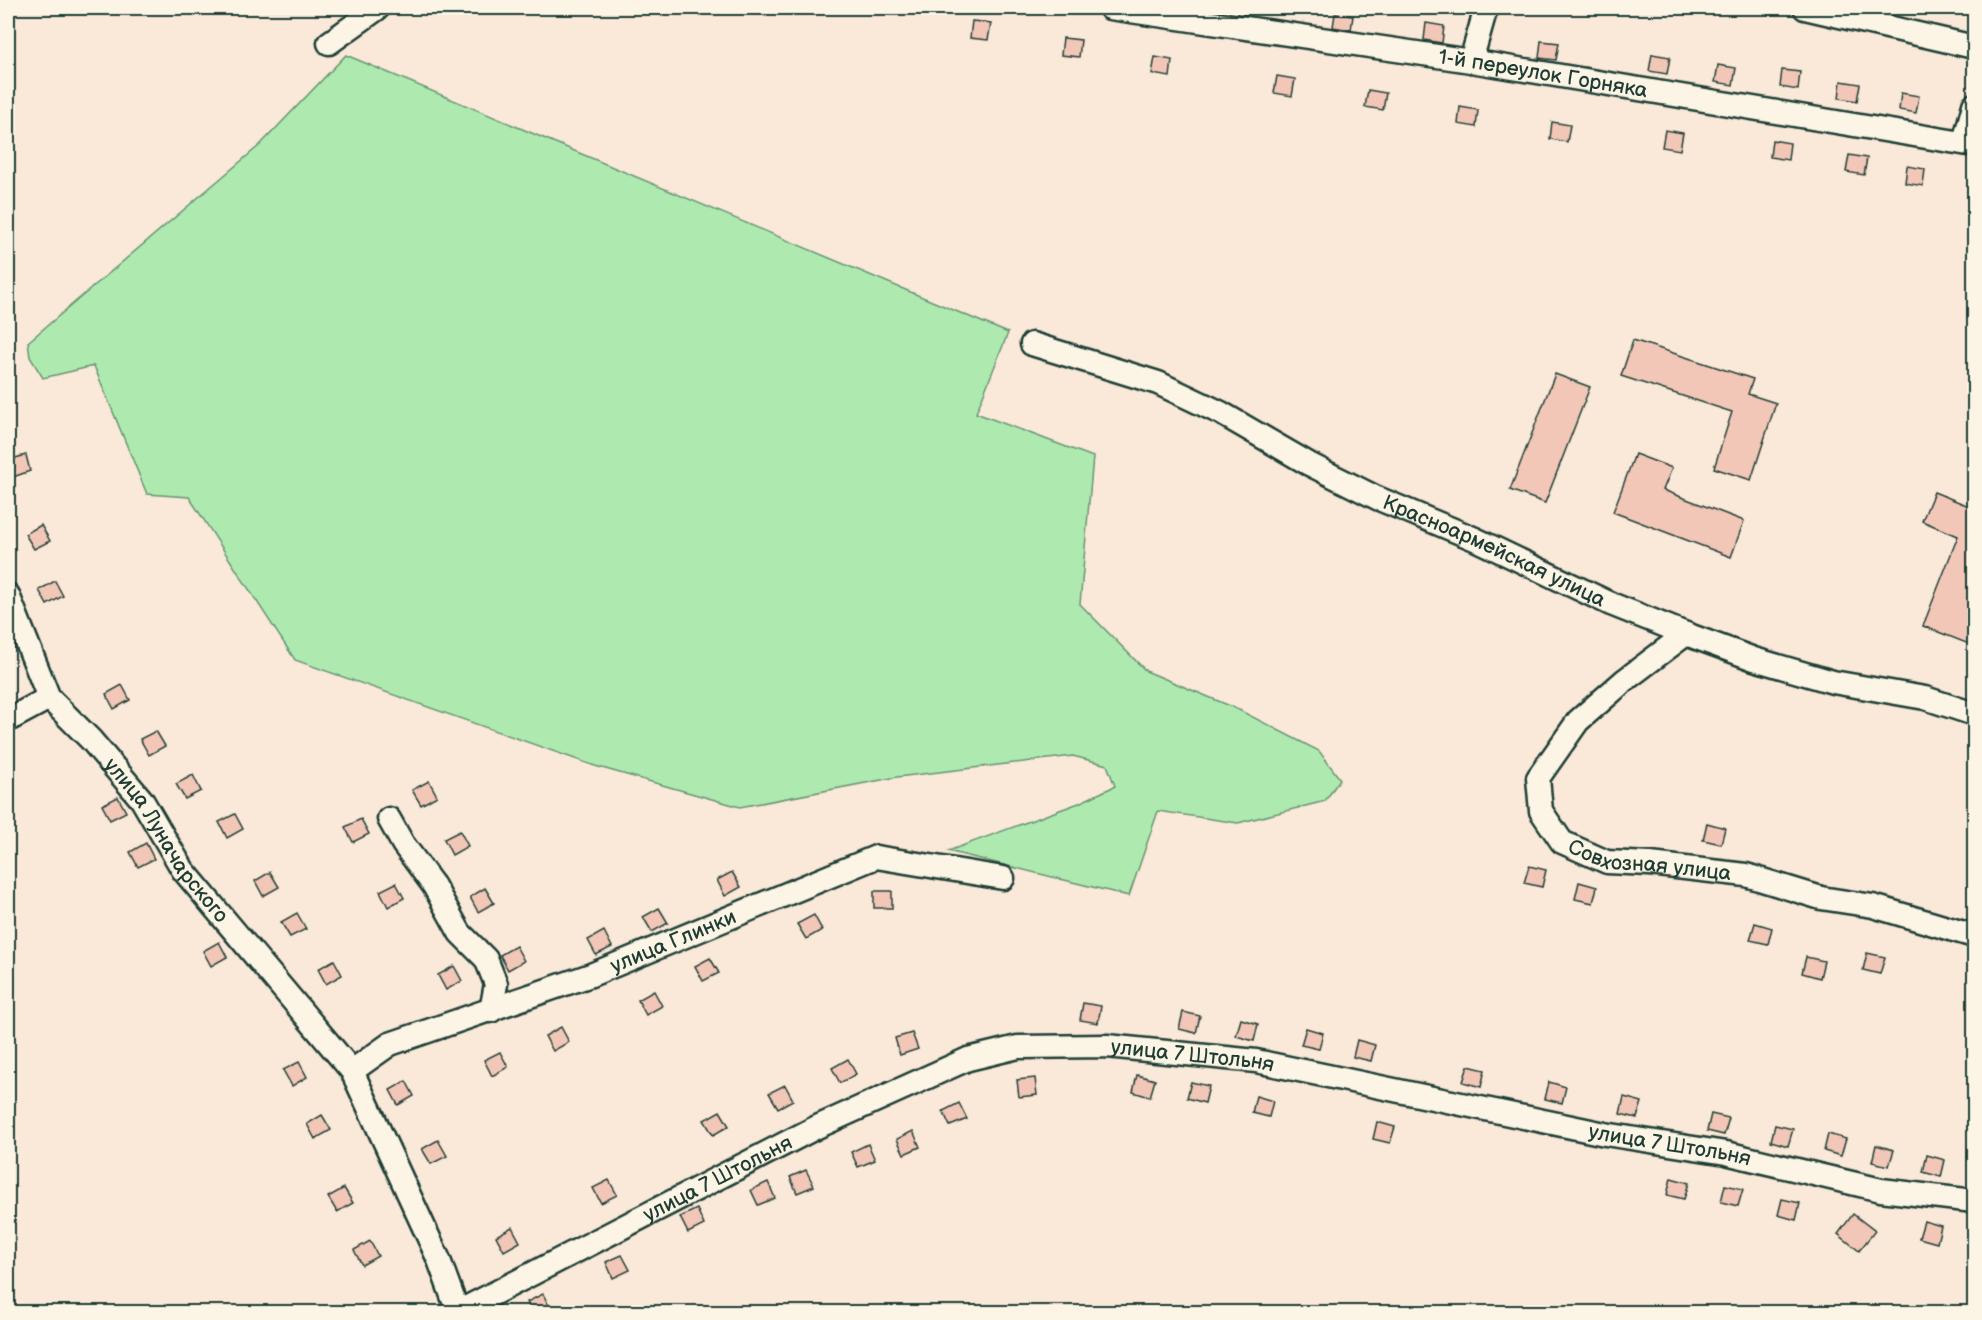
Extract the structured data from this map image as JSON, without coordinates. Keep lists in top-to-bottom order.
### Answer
{
  "streets": {
    "street": [
      "1-й переулок Горняка",
      "Красноармейская улица",
      "улица Луначарского",
      "Совхозная улица",
      "улица Глинки",
      "улица 7 Штольня"
    ]
  },
  "crossings": [
    ["Красноармейская улица", "Совхозная улица"],
    ["улица Луначарского", "улица Глинки"],
    ["улица Луначарского", "улица 7 Штольня"],
    ["улица Глинки", "улица 7 Штольня"]
  ]
}
